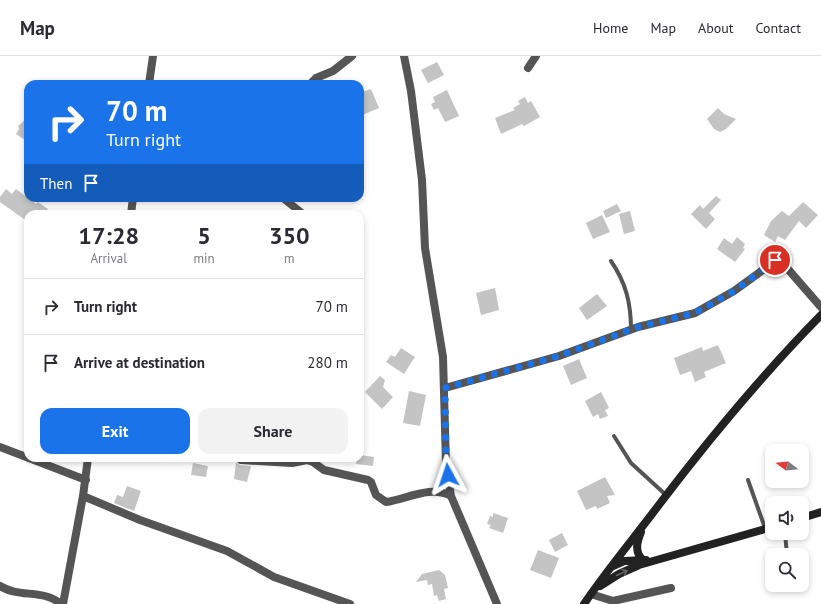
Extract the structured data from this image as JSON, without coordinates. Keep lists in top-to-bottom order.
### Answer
{
  "north": "left",
  "page": {
    "header": "Map",
    "nav": [
      "Home",
      "Map",
      "About",
      "Contact"
    ],
    "turn": ["70 m", "Turn right"],
    "then": "Then",
    "eta": [
      "17:28",
      "Arrival",
      "5",
      "min",
      "350",
      "m"
    ],
    "list": [
      {
        "name": "Turn right",
        "value": "70 m"
      },
      {
        "name": "Arrive at destination",
        "value": "280 m"
      }
    ],
    "buttons": ["Exit", "Share"]
  }
}
